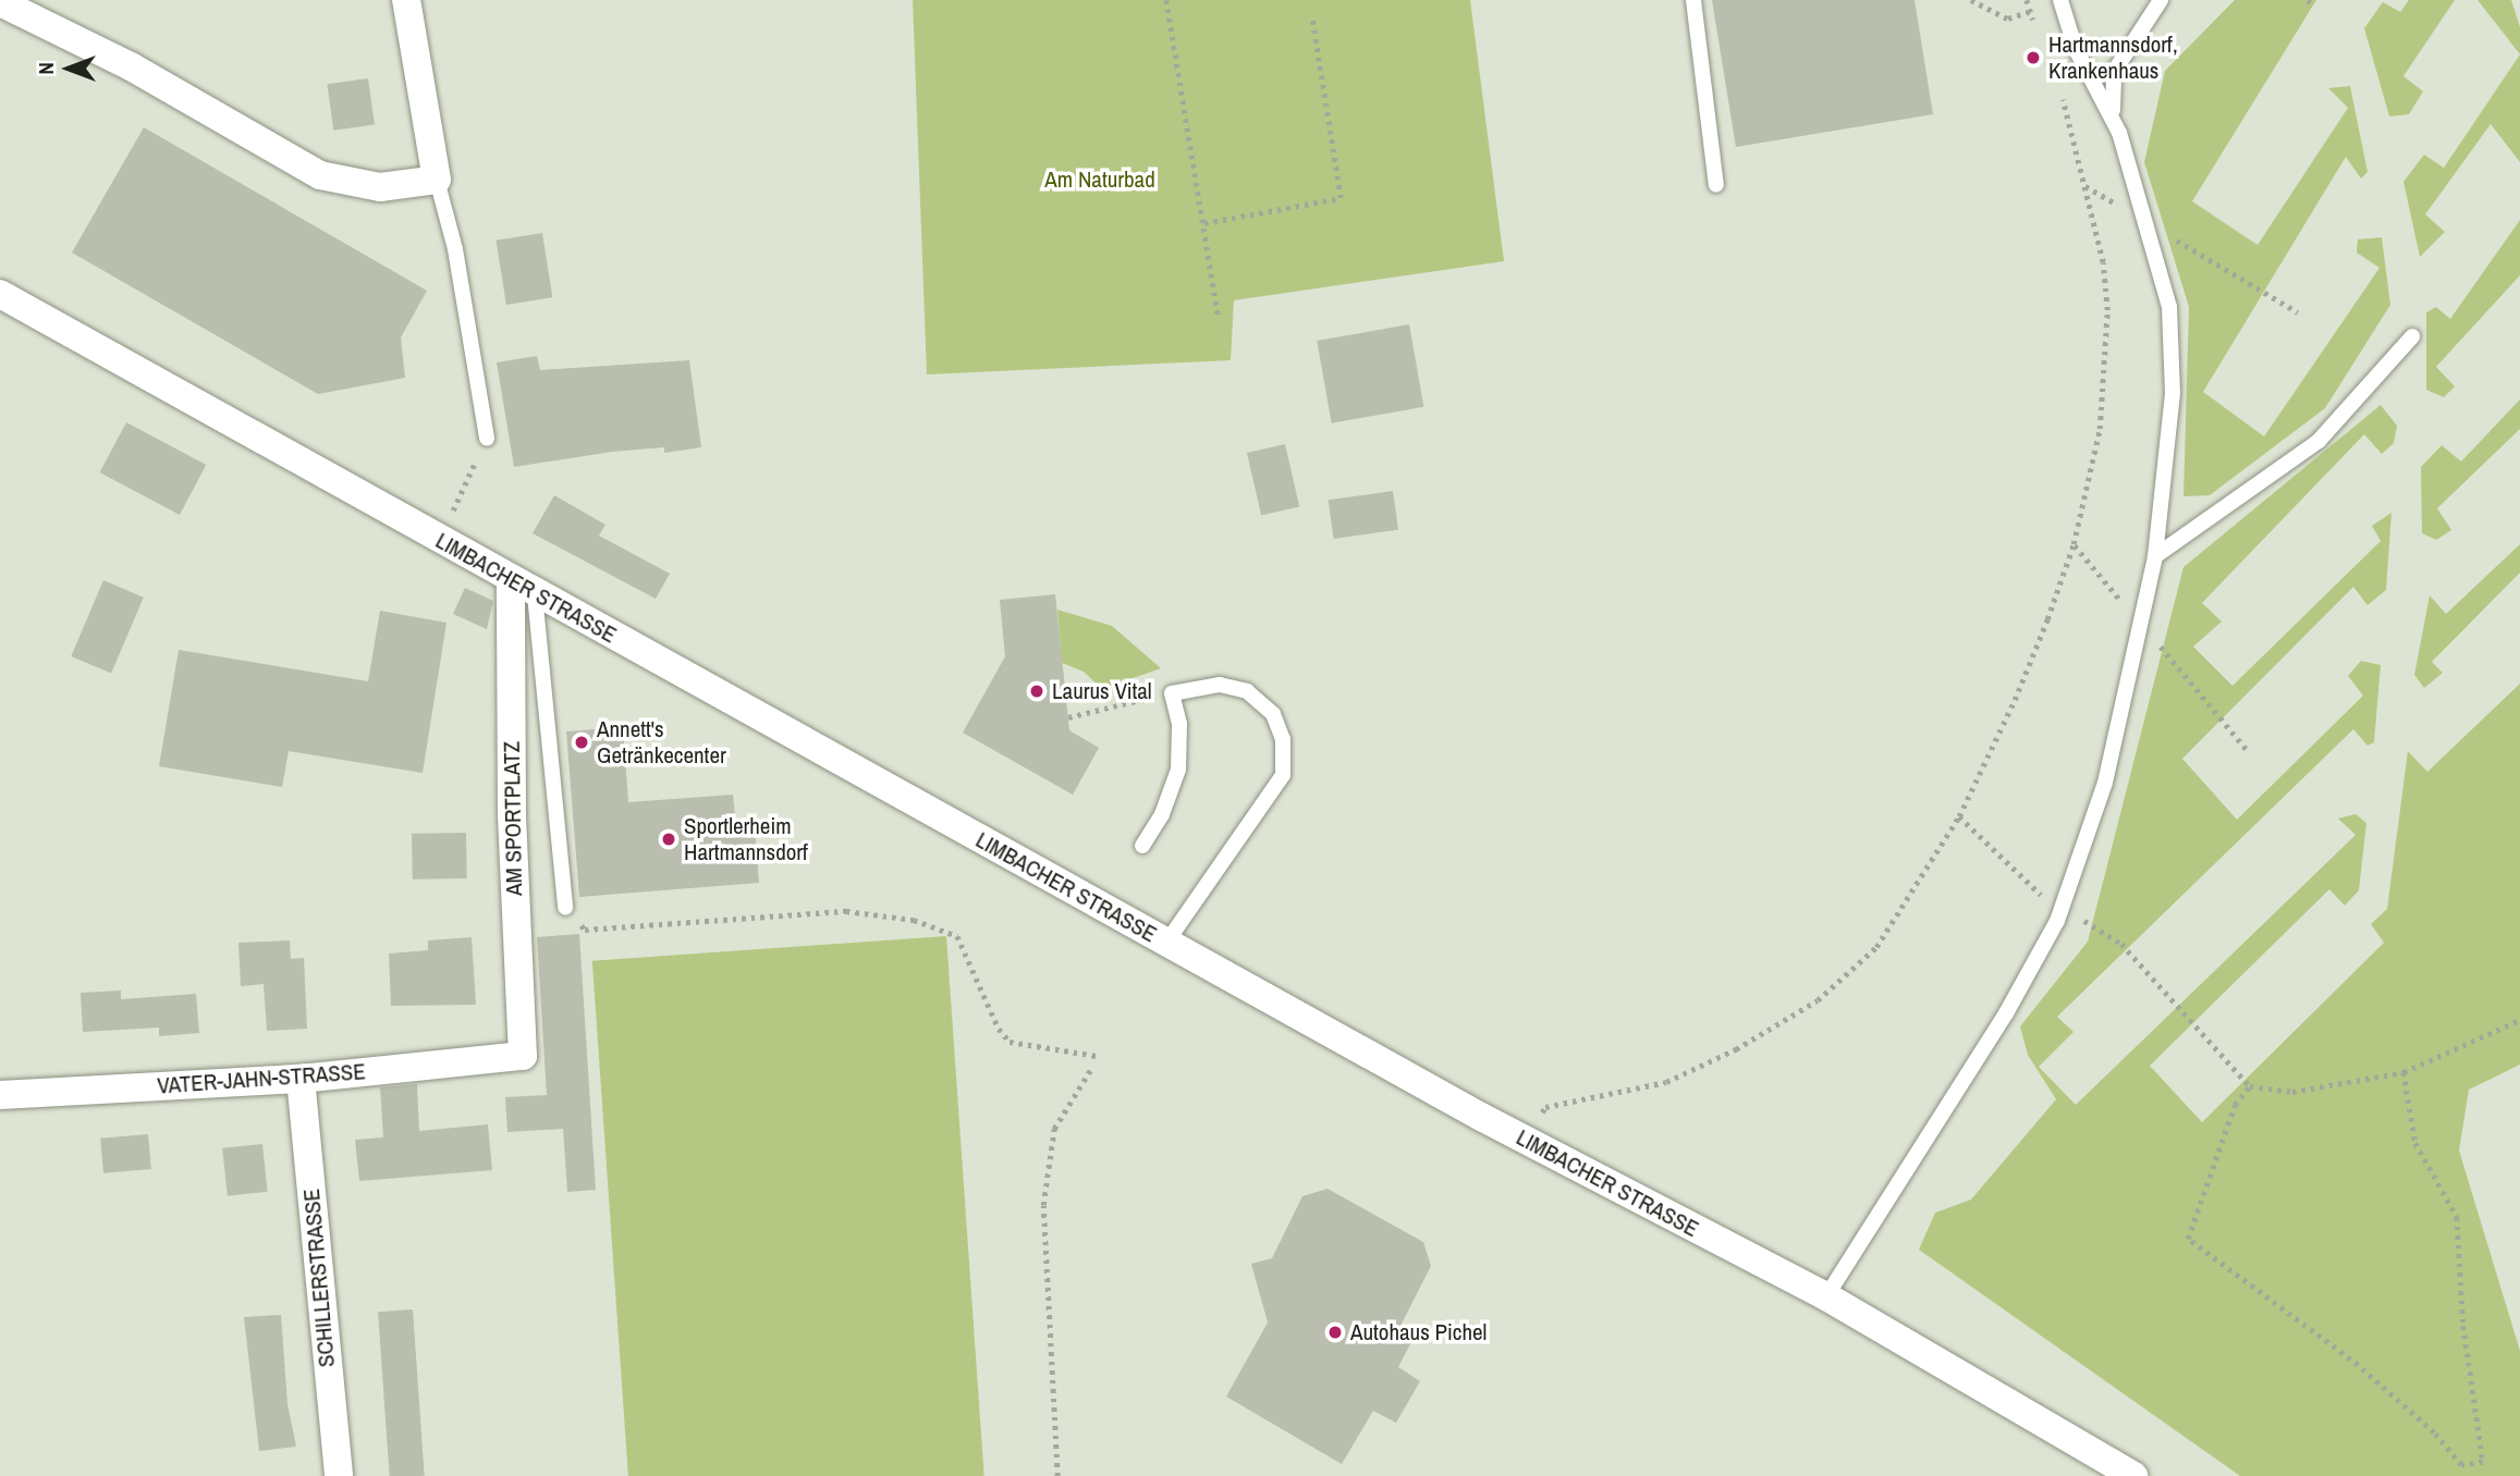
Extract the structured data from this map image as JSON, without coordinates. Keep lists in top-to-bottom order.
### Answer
{
  "streets": {
    "street": [
      "LIMBACHER STRASSE",
      "AM SPORTPLATZ",
      "VATER-JAHN-STRASSE",
      "SCHILLERSTRASSE"
    ]
  },
  "crossings": [
    ["LIMBACHER STRASSE", "AM SPORTPLATZ"],
    ["AM SPORTPLATZ", "VATER-JAHN-STRASSE"],
    ["VATER-JAHN-STRASSE", "SCHILLERSTRASSE"]
  ],
  "parks": ["Am Naturbad"],
  "places": [
    "Hartmannsdorf, Krankenhaus",
    "Laurus Vital",
    "Annett's Getränkecenter",
    "Sportlerheim Hartmannsdorf",
    "Autohaus Pichel"
  ],
  "north": "left"
}
